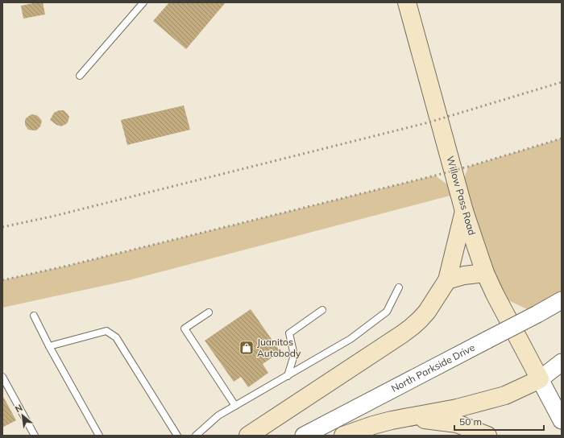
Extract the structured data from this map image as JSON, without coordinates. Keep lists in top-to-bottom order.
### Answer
{
  "streets": {
    "main road": ["Willow Pass Road"],
    "street": ["North Parkside Drive"]
  },
  "places": {
    "shop": ["Juanitos Autobody"]
  },
  "scale_bar": "50 m",
  "north": "top left"
}
